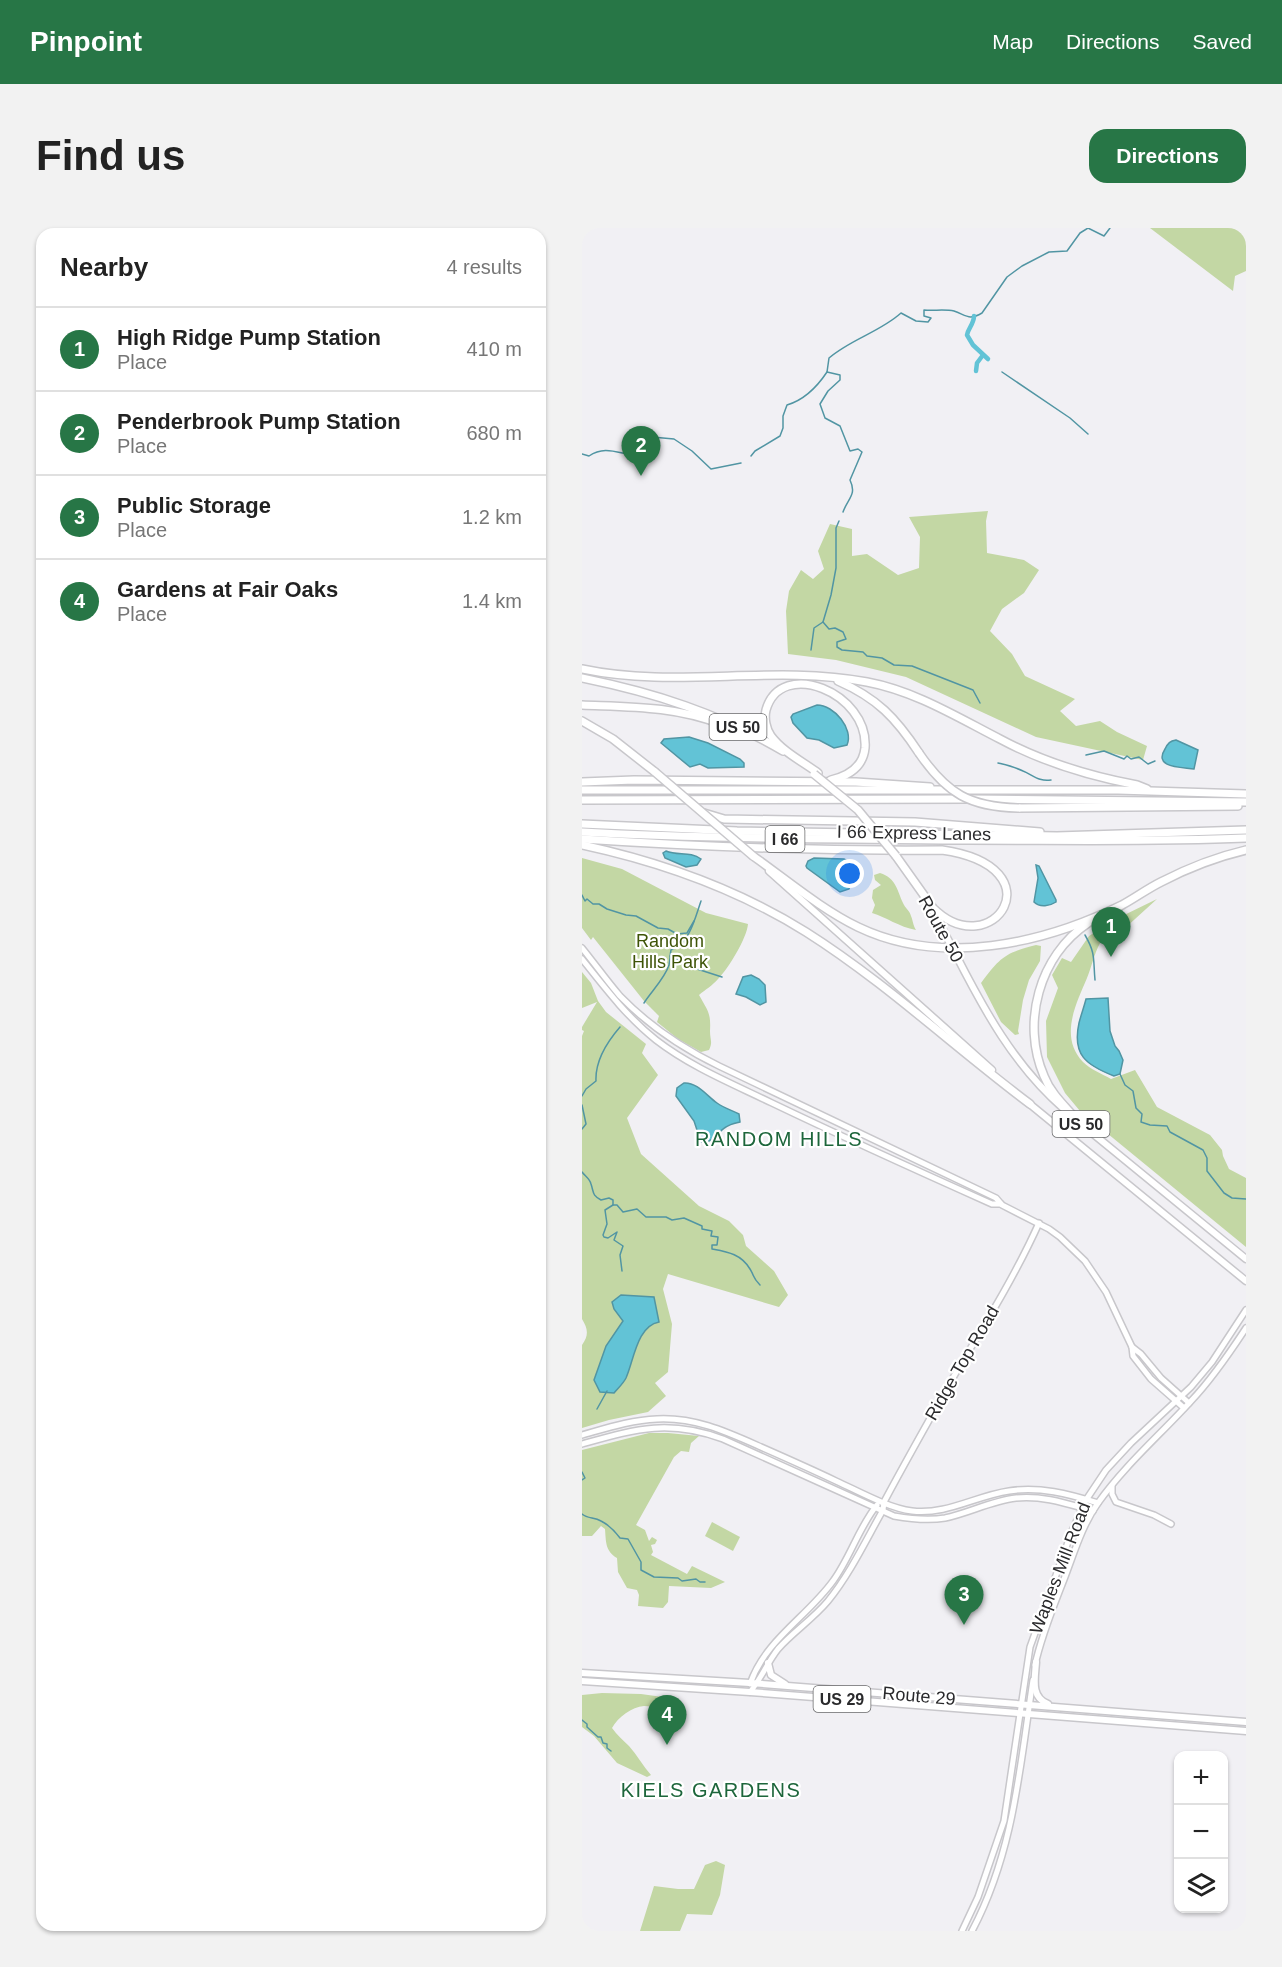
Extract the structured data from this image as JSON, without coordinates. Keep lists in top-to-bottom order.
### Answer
{
  "streets": {
    "highway": [
      "US 50",
      "I 66 Express Lanes",
      "I 66",
      "Route 50"
    ],
    "main road": ["Route 29", "US 29"],
    "street": ["Ridge Top Road", "Waples Mill Road"]
  },
  "crossings": [
    ["Ridge Top Road", "Route 29"],
    ["Waples Mill Road", "Route 29"]
  ],
  "districts": ["RANDOM HILLS", "KIELS GARDENS"],
  "parks": ["Random Hills Park"],
  "page": {
    "header": "Pinpoint",
    "nav": ["Map", "Directions", "Saved"],
    "buttons": "Directions",
    "title": "Find us",
    "heading": ["Nearby", "4 results"],
    "list": [
      {
        "mark": "1",
        "name": "High Ridge Pump Station",
        "note": "Place",
        "value": "410 m"
      },
      {
        "mark": "2",
        "name": "Penderbrook Pump Station",
        "note": "Place",
        "value": "680 m"
      },
      {
        "mark": "3",
        "name": "Public Storage",
        "note": "Place",
        "value": "1.2 km"
      },
      {
        "mark": "4",
        "name": "Gardens at Fair Oaks",
        "note": "Place",
        "value": "1.4 km"
      }
    ],
    "pins": [
      "2",
      "1",
      "3",
      "4"
    ],
    "map_buttons": ["+", "−"]
  }
}
